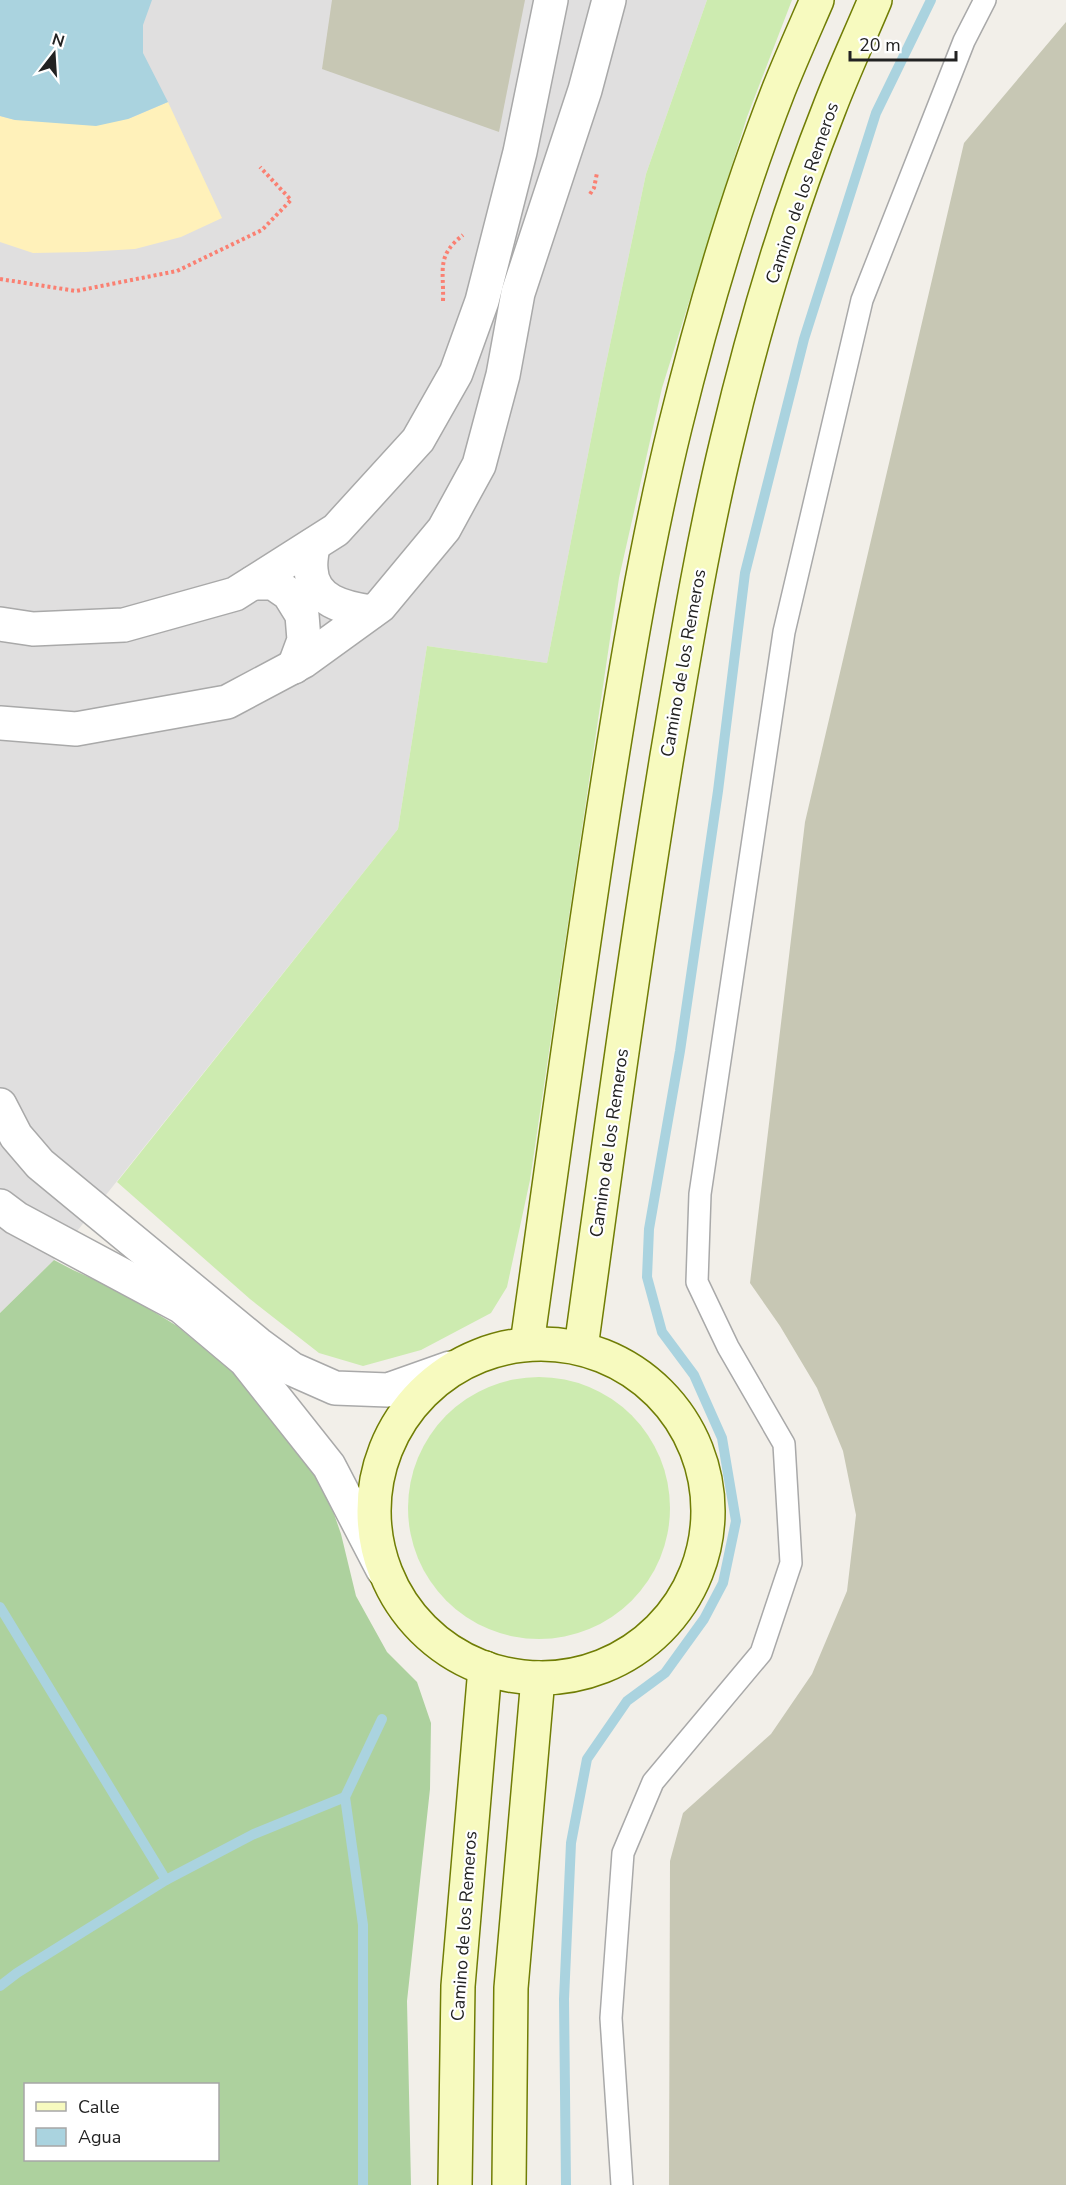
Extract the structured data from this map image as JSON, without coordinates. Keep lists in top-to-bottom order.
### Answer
{
  "streets": {
    "main road": ["Camino de los Remeros"]
  },
  "legend": ["Calle", "Agua"],
  "scale_bar": "20 m",
  "north": "top"
}
